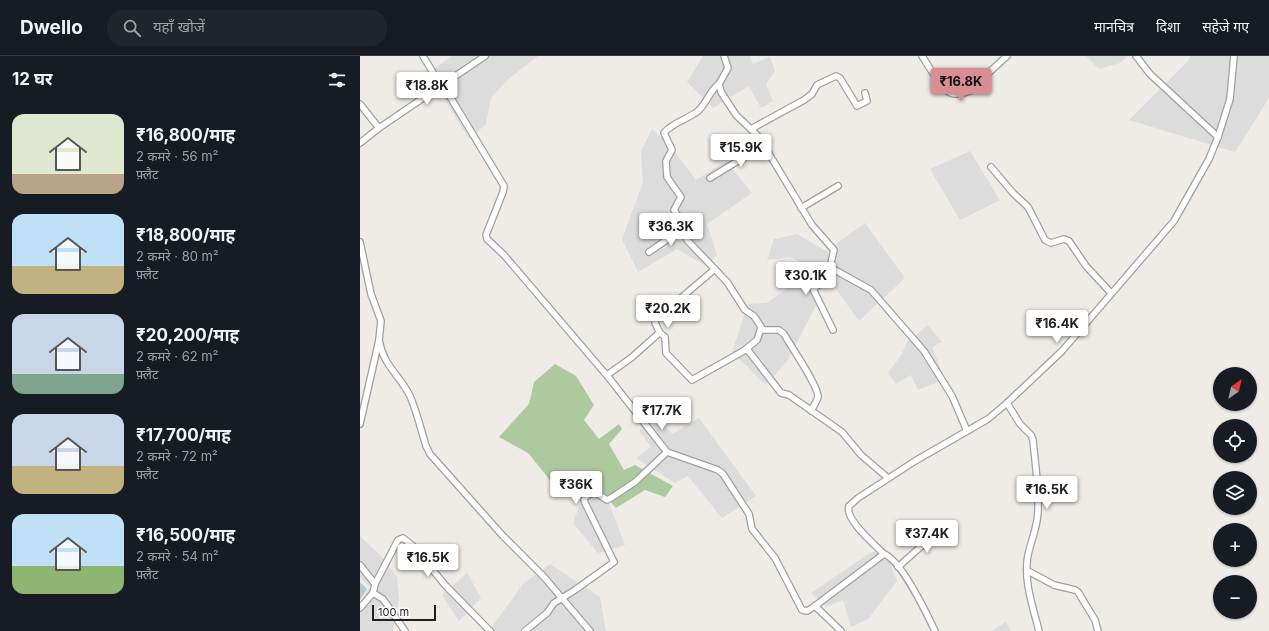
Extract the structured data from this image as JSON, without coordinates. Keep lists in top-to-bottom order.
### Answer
{
  "scale_bar": "100 m",
  "north": "top right",
  "page": {
    "header": "Dwello",
    "search": "यहाँ खोजें",
    "nav": ["मानचित्र", "दिशा", "सहेजे गए"],
    "heading": "12 घर",
    "price": [
      "₹16.8K",
      "₹18.8K",
      "₹15.9K",
      "₹36.3K",
      "₹30.1K",
      "₹20.2K",
      "₹16.4K",
      "₹17.7K",
      "₹36K",
      "₹16.5K",
      "₹37.4K",
      "₹16.5K"
    ],
    "list": [
      {
        "name": "₹16,800/माह",
        "note": "2 कमरे · 56 m² · फ़्लैट"
      },
      {
        "name": "₹18,800/माह",
        "note": "2 कमरे · 80 m² · फ़्लैट"
      },
      {
        "name": "₹20,200/माह",
        "note": "2 कमरे · 62 m² · फ़्लैट"
      },
      {
        "name": "₹17,700/माह",
        "note": "2 कमरे · 72 m² · फ़्लैट"
      },
      {
        "name": "₹16,500/माह",
        "note": "2 कमरे · 54 m² · फ़्लैट"
      }
    ],
    "map_buttons": ["+", "−"],
    "scale": "100 m"
  }
}
